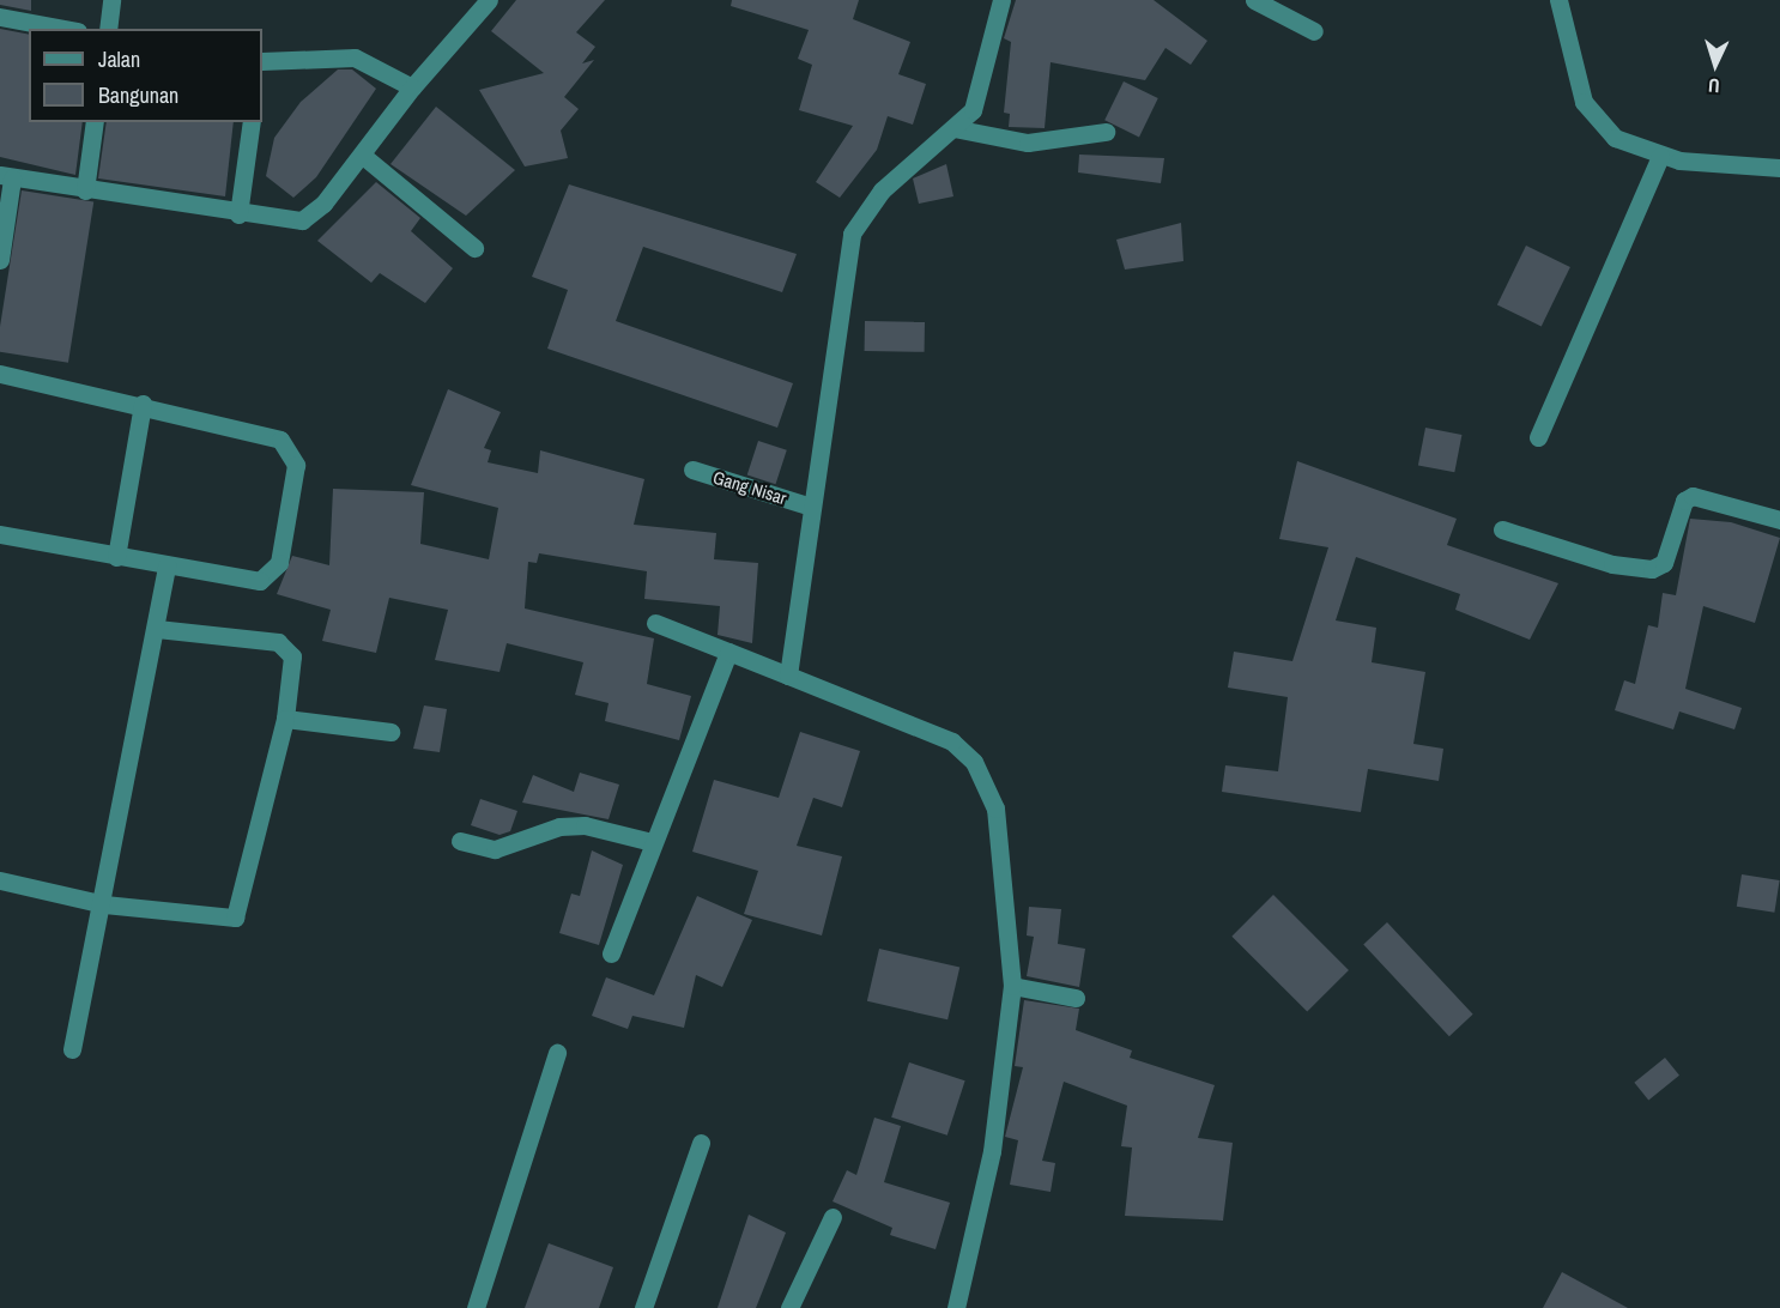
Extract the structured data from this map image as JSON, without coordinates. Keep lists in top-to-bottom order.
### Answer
{
  "streets": {
    "street": ["Gang Nisar"]
  },
  "legend": ["Jalan", "Bangunan"],
  "north": "bottom"
}
